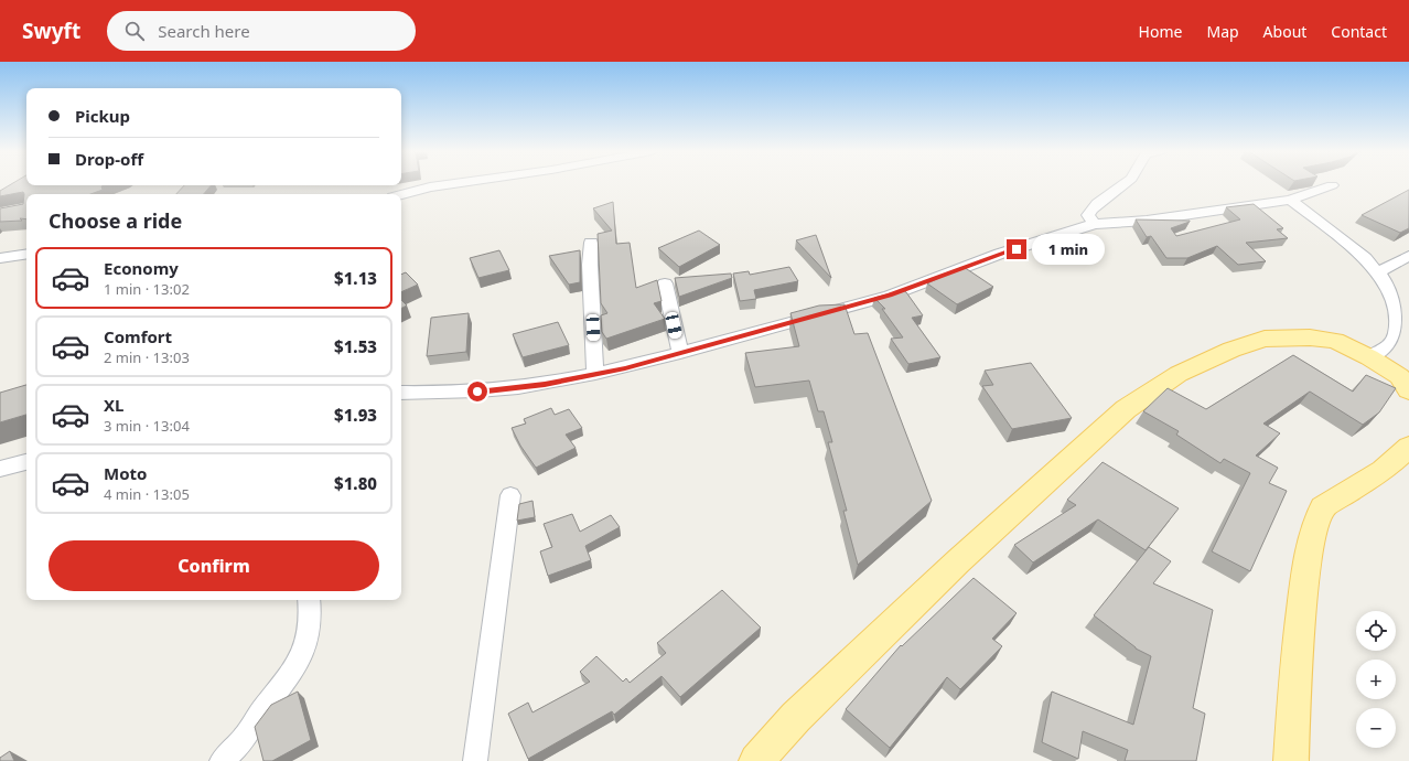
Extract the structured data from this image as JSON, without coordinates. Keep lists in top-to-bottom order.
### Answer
{
  "page": {
    "header": "Swyft",
    "search": "Search here",
    "nav": [
      "Home",
      "Map",
      "About",
      "Contact"
    ],
    "banner": ["Pickup", "Drop-off"],
    "heading": "Choose a ride",
    "bubble": "1 min",
    "list": [
      {
        "name": "Economy",
        "note": "1 min · 13:02",
        "value": "$1.13"
      },
      {
        "name": "Comfort",
        "note": "2 min · 13:03",
        "value": "$1.53"
      },
      {
        "name": "XL",
        "note": "3 min · 13:04",
        "value": "$1.93"
      },
      {
        "name": "Moto",
        "note": "4 min · 13:05",
        "value": "$1.80"
      }
    ],
    "buttons": "Confirm",
    "map_buttons": ["+", "−"]
  }
}
